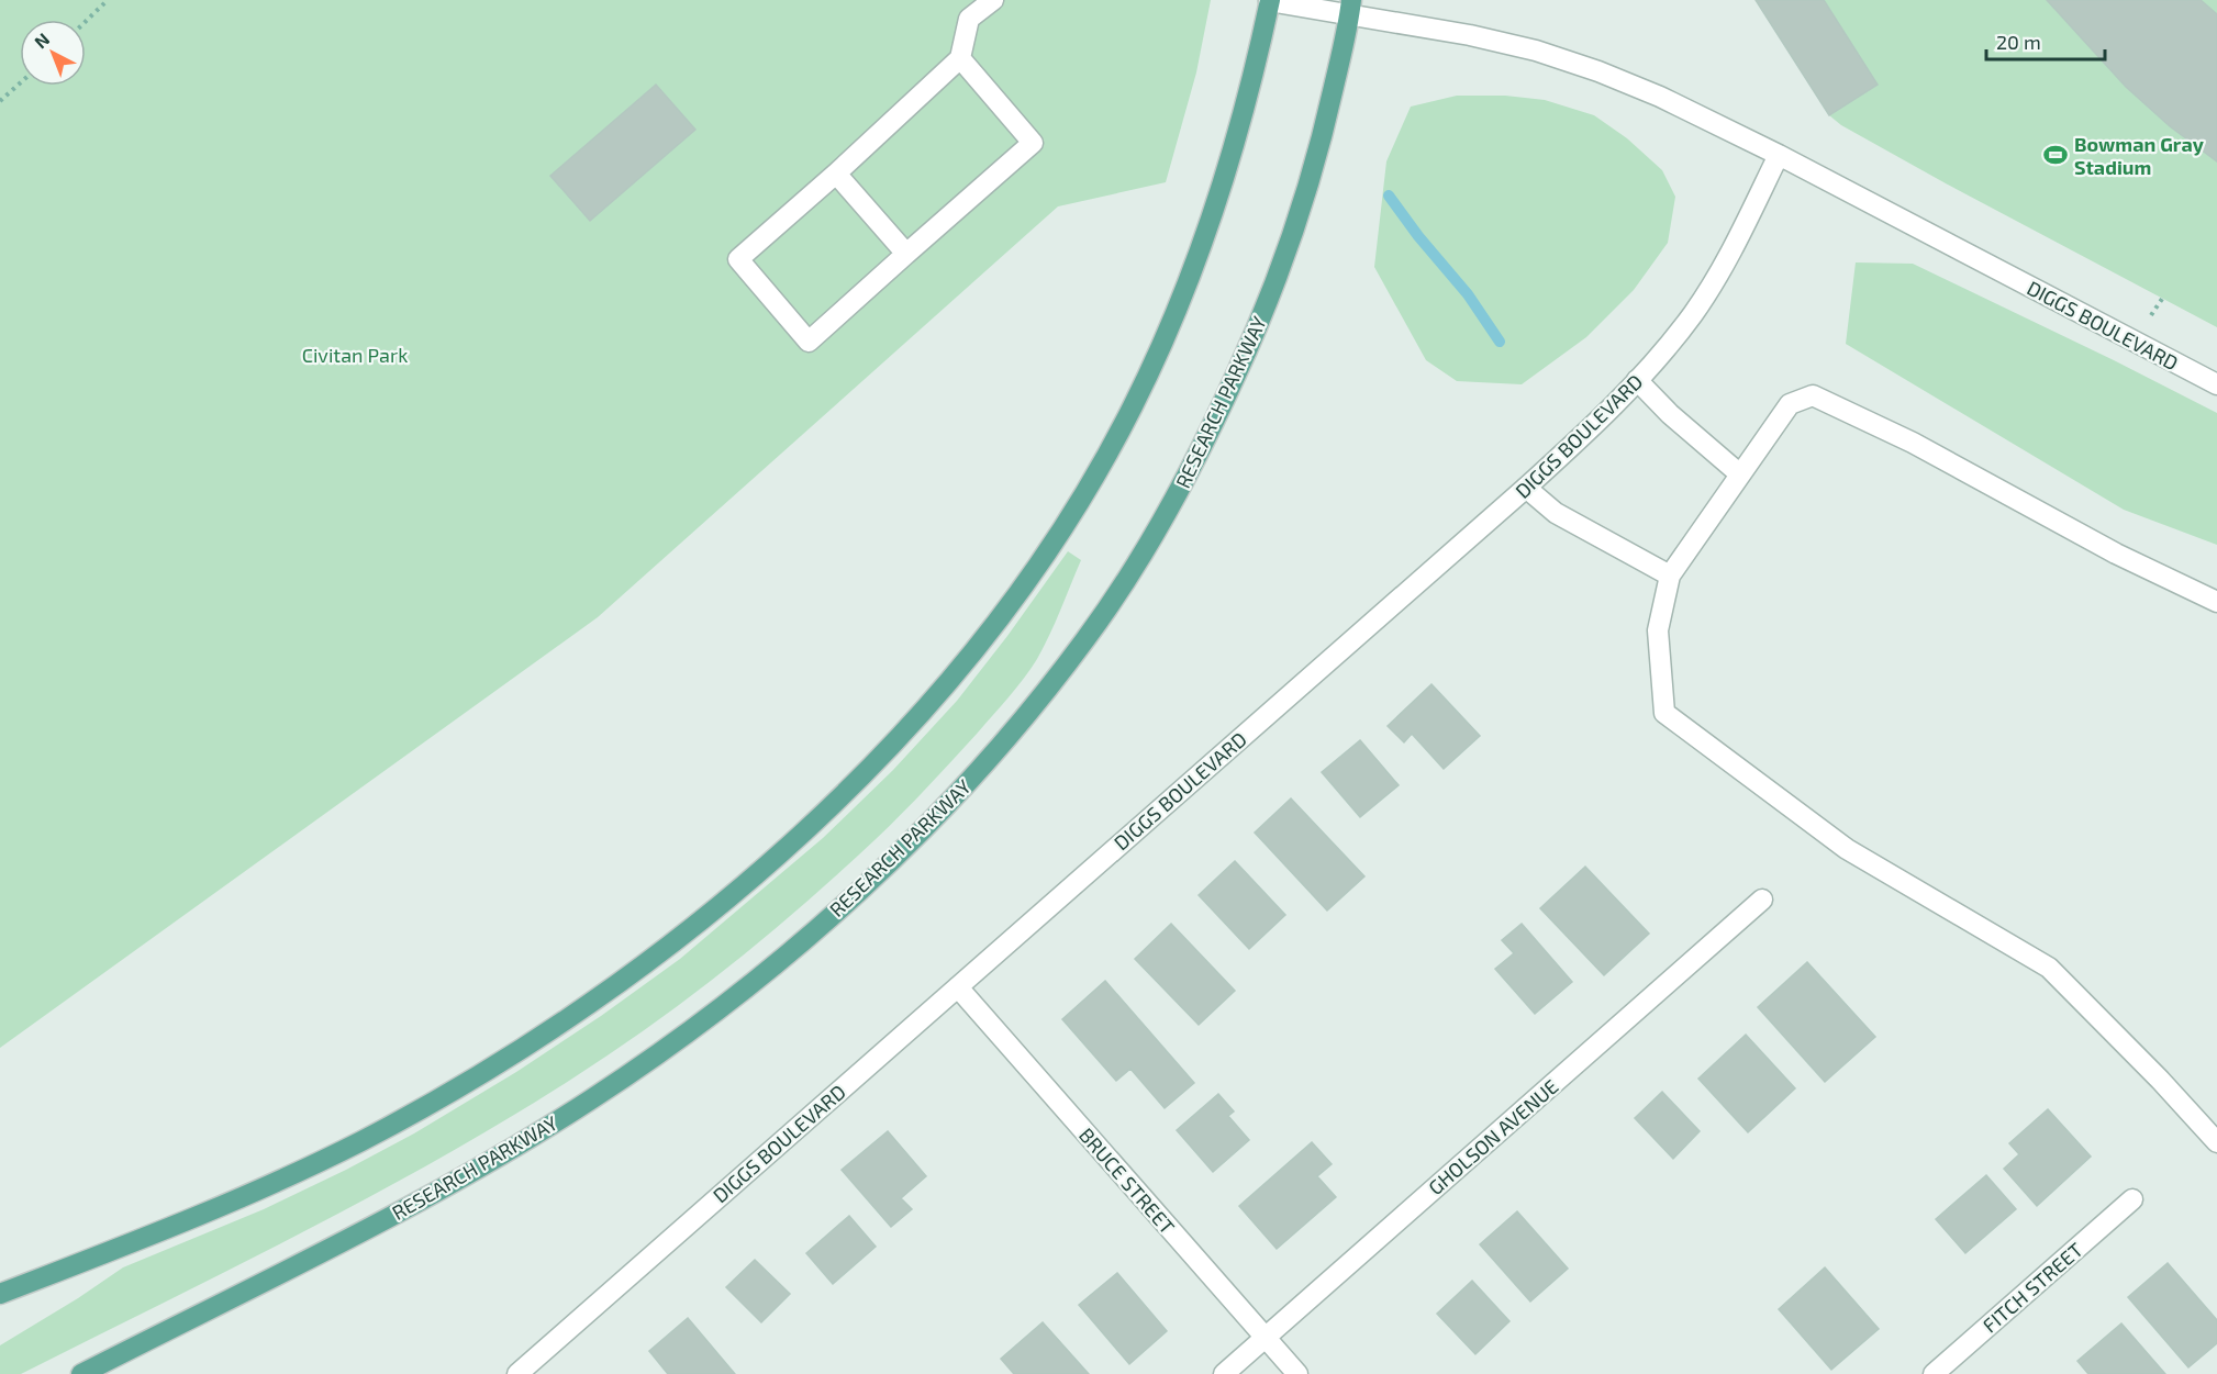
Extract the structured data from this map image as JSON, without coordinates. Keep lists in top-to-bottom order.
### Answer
{
  "streets": {
    "main road": ["RESEARCH PARKWAY"],
    "street": [
      "DIGGS BOULEVARD",
      "GHOLSON AVENUE",
      "BRUCE STREET",
      "FITCH STREET"
    ]
  },
  "crossings": [
    ["DIGGS BOULEVARD", "RESEARCH PARKWAY"],
    ["DIGGS BOULEVARD", "BRUCE STREET"],
    ["GHOLSON AVENUE", "BRUCE STREET"]
  ],
  "parks": ["Civitan Park"],
  "places": {
    "sports": ["Bowman Gray Stadium"]
  },
  "scale_bar": "20 m",
  "north": "top left"
}
